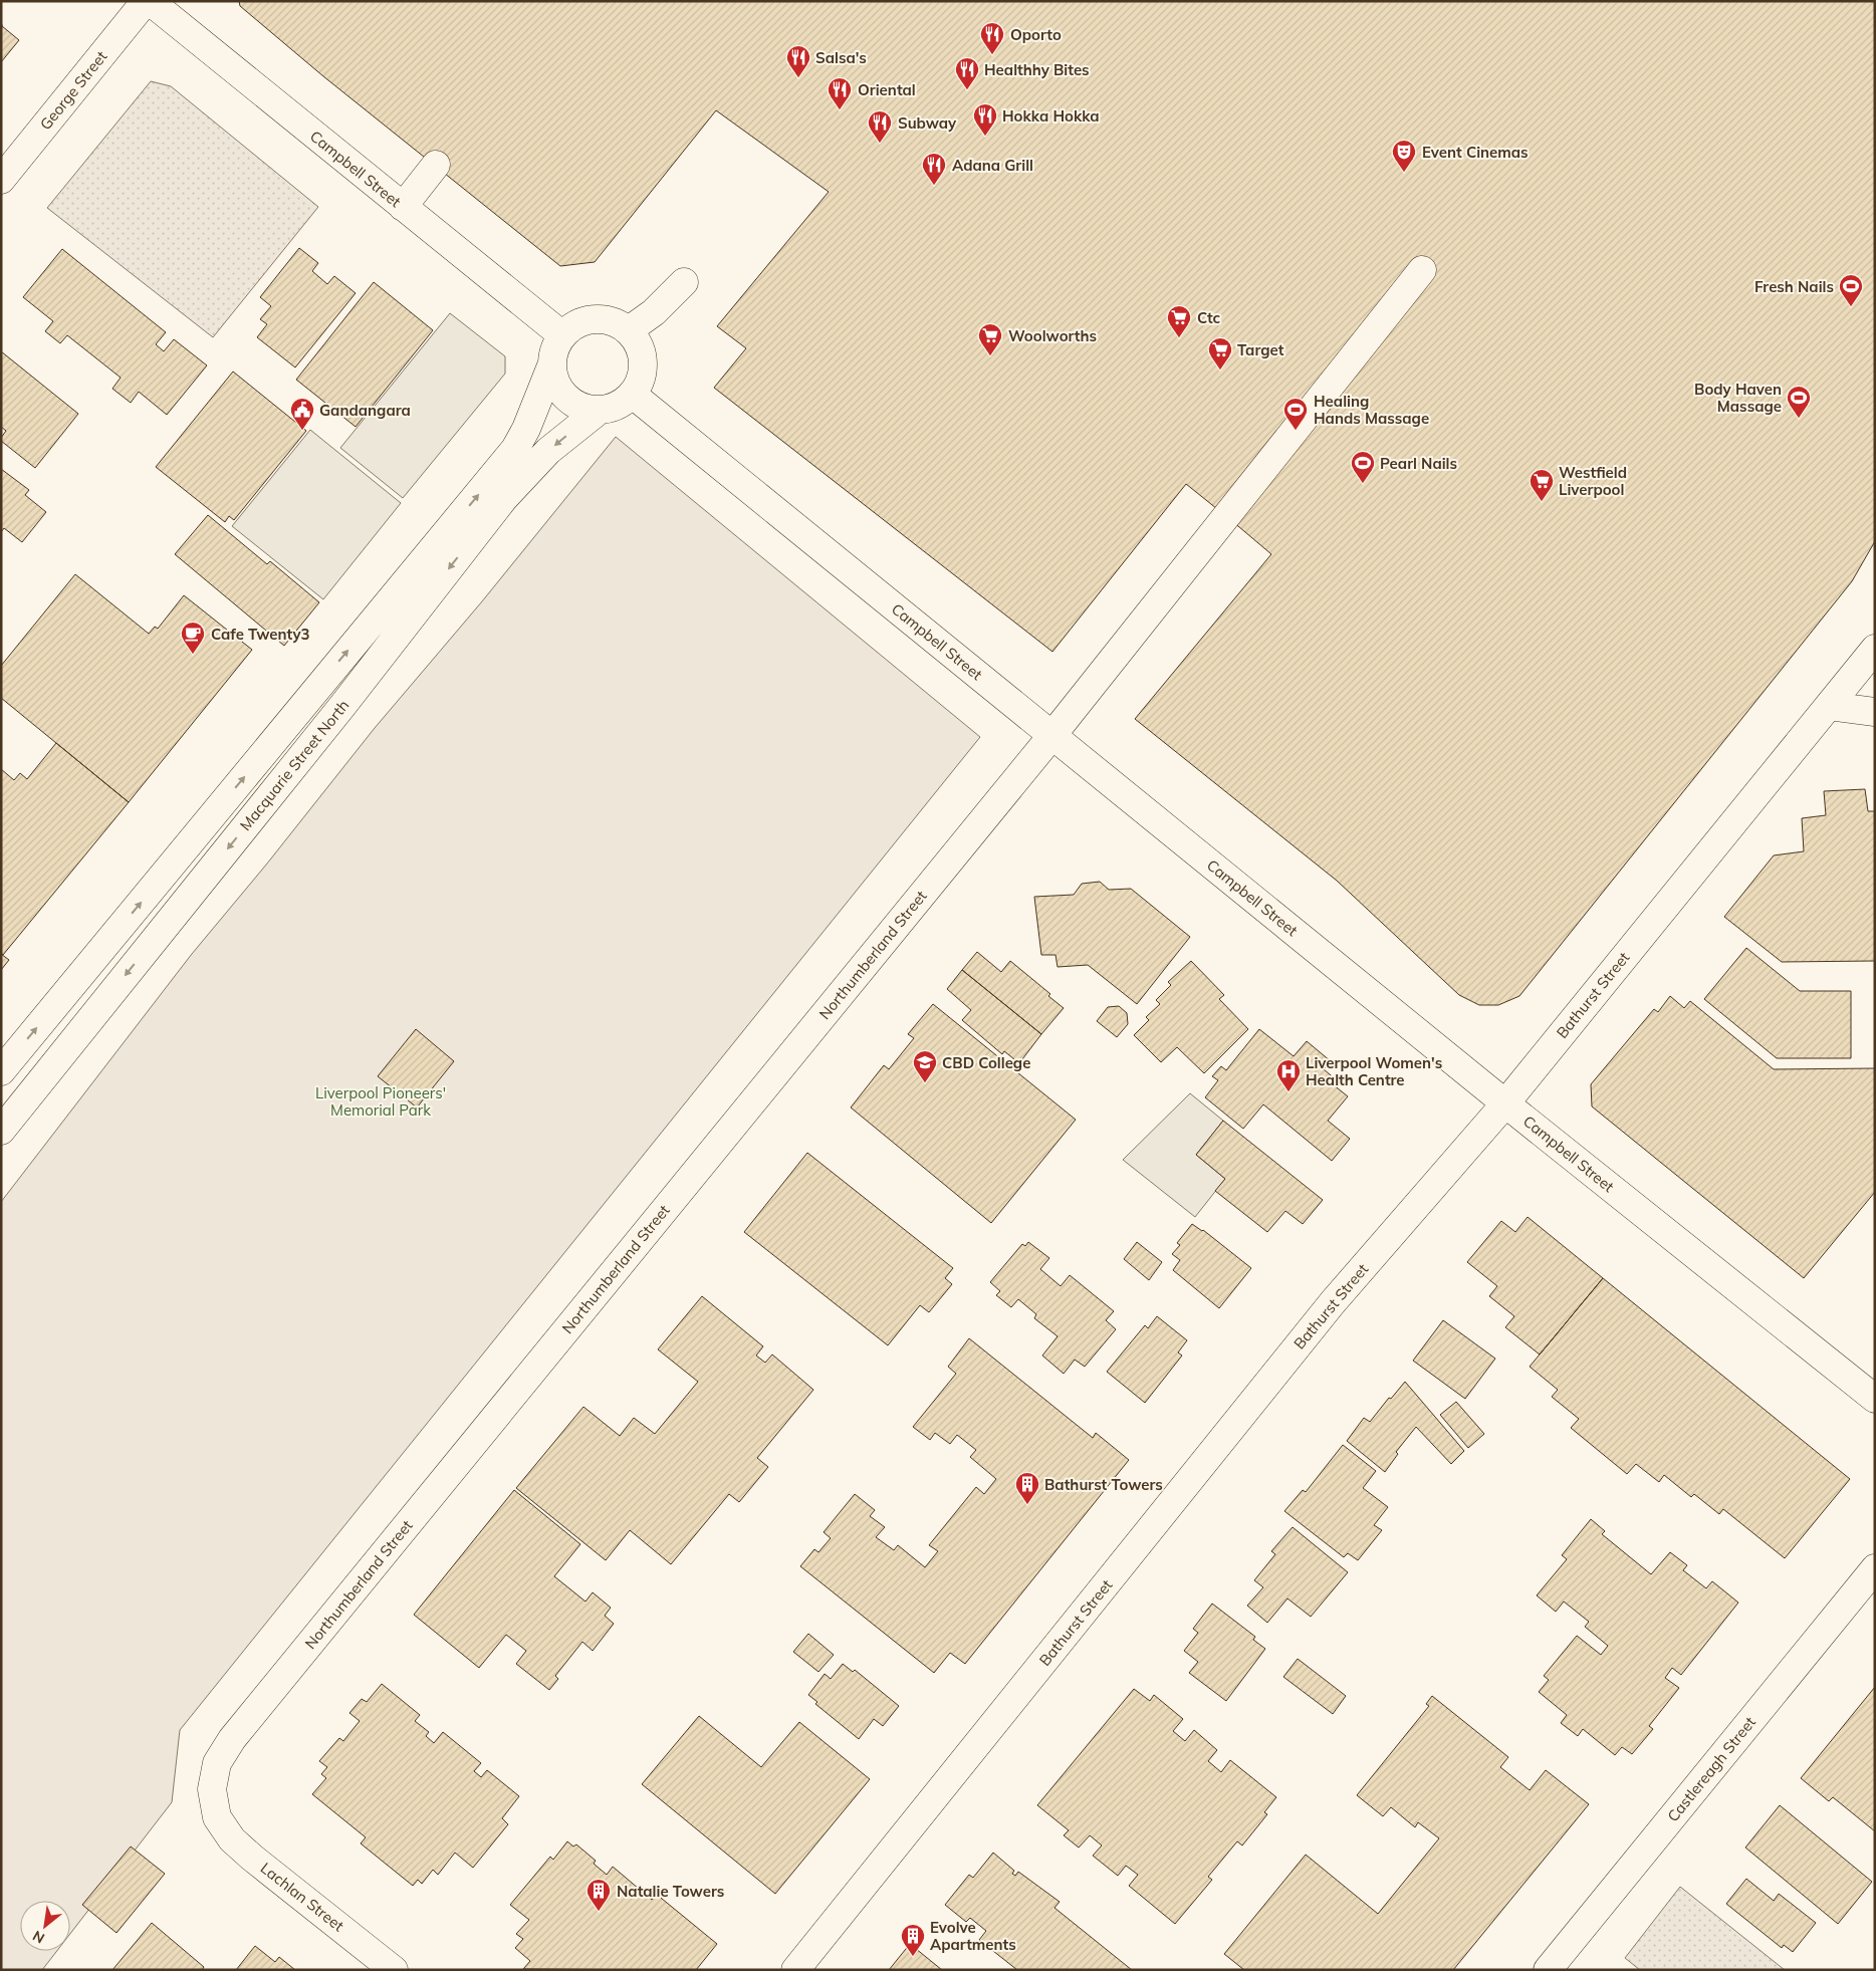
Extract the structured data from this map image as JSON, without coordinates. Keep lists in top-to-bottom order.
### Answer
{
  "streets": {
    "street": [
      "George Street",
      "Campbell Street",
      "Macquarie Street North",
      "Northumberland Street",
      "Bathurst Street",
      "Castlereagh Street",
      "Lachlan Street"
    ]
  },
  "crossings": [
    ["George Street", "Campbell Street"],
    ["Campbell Street", "Macquarie Street North"],
    ["Campbell Street", "Northumberland Street"],
    ["Campbell Street", "Bathurst Street"],
    ["Northumberland Street", "Lachlan Street"]
  ],
  "parks": ["Liverpool Pioneers' Memorial Park"],
  "places": {
    "restaurant": [
      "Oporto",
      "Salsa's",
      "Healthhy Bites",
      "Oriental",
      "Hokka Hokka",
      "Subway",
      "Adana Grill"
    ],
    "theatre": ["Event Cinemas"],
    "sports": [
      "Fresh Nails",
      "Body Haven Massage",
      "Healing Hands Massage",
      "Pearl Nails"
    ],
    "supermarket": [
      "Ctc",
      "Woolworths",
      "Target",
      "Westfield Liverpool"
    ],
    "public building": ["Gandangara"],
    "cafe": ["Cafe Twenty3"],
    "school or university": ["CBD College"],
    "hospital": ["Liverpool Women's Health Centre"],
    "building": ["Bathurst Towers", "Natalie Towers", "Evolve Apartments"]
  },
  "north": "bottom left"
}
